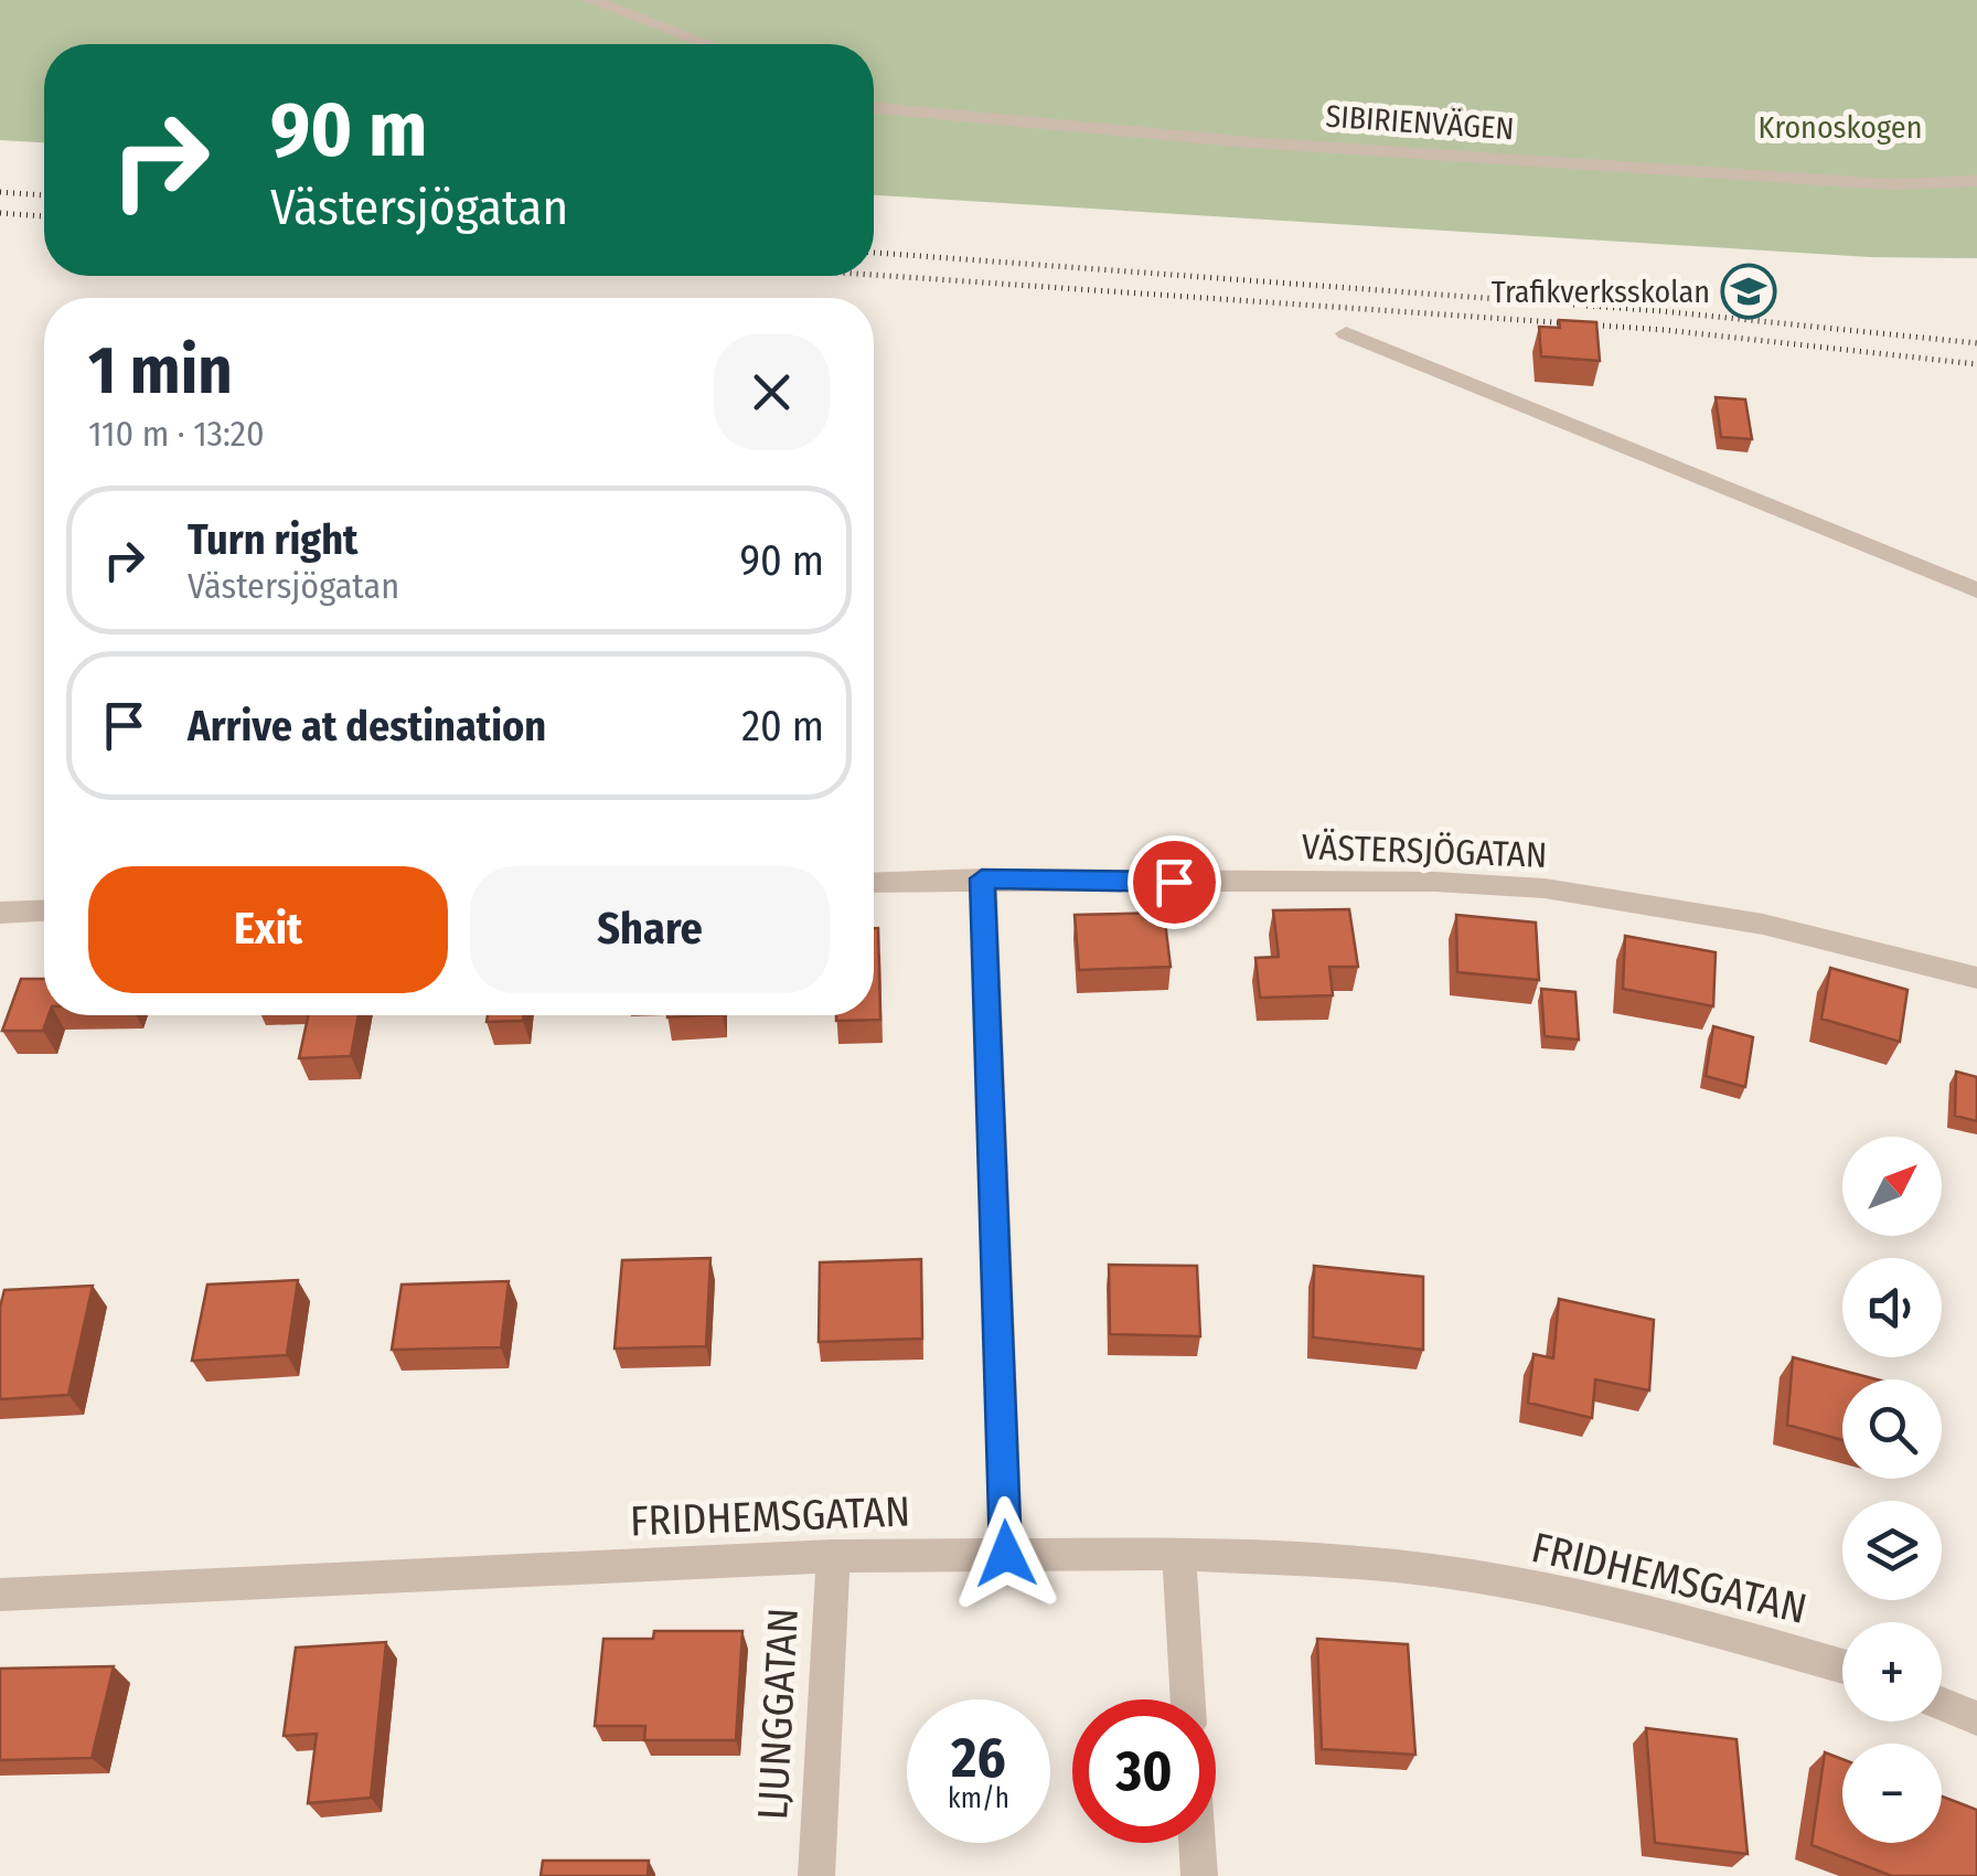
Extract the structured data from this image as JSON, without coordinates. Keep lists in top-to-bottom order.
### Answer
{
  "streets": {
    "street": [
      "SIBIRIENVÄGEN",
      "VÄSTERSJÖGATAN",
      "FRIDHEMSGATAN",
      "LJUNGGATAN"
    ]
  },
  "crossings": [
    ["FRIDHEMSGATAN", "LJUNGGATAN"]
  ],
  "parks": ["Kronoskogen"],
  "places": {
    "school or university": ["Trafikverksskolan"]
  },
  "north": "top right",
  "page": {
    "turn": ["90 m", "Västersjögatan"],
    "heading": ["1 min", "110 m · 13:20"],
    "list": [
      {
        "name": "Turn right",
        "note": "Västersjögatan",
        "value": "90 m"
      },
      {
        "name": "Arrive at destination",
        "value": "20 m"
      }
    ],
    "buttons": ["Exit", "Share"],
    "map_buttons": ["+", "−"],
    "speed": "26 km/h",
    "limit": "30"
  }
}
